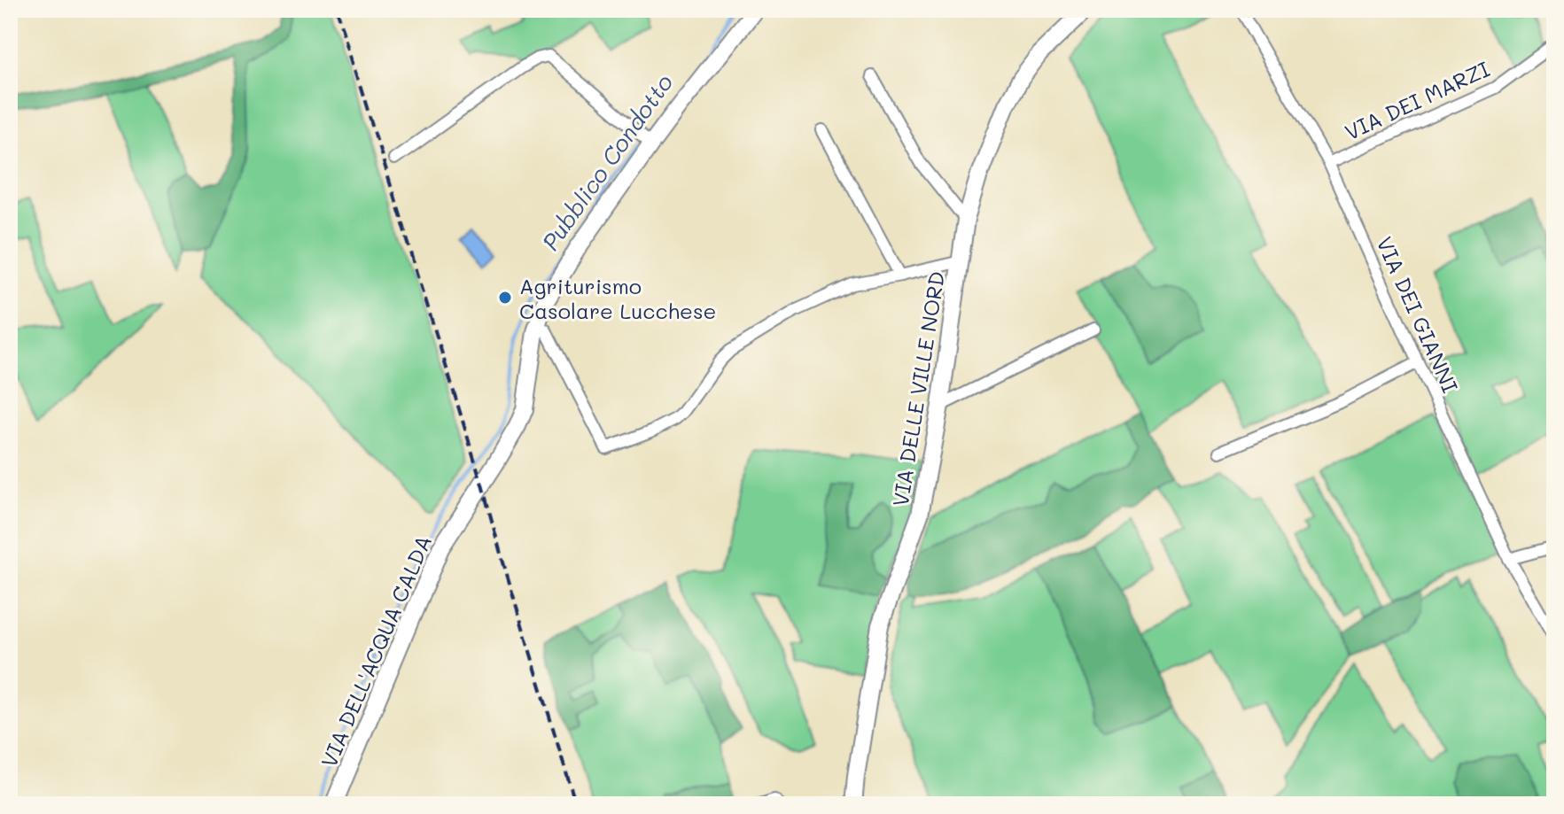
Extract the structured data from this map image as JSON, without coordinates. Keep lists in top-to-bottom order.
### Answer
{
  "streets": {
    "street": [
      "VIA DEI MARZI",
      "VIA DEI GIANNI",
      "VIA DELLE VILLE NORD",
      "VIA DELL'ACQUA CALDA"
    ]
  },
  "crossings": [
    ["VIA DEI MARZI", "VIA DEI GIANNI"]
  ],
  "water": ["Pubblico Condotto"],
  "places": ["Agriturismo Casolare Lucchese"]
}
